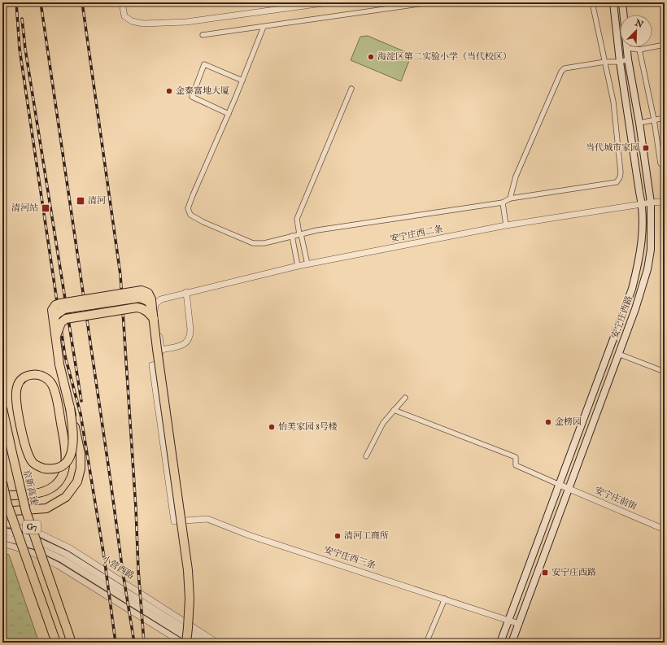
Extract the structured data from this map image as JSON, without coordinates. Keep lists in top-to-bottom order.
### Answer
{
  "streets": {
    "highway": ["京新高速", "G7"],
    "main road": ["安宁庄西路", "小营西路"],
    "street": ["安宁庄西二条", "安宁庄前街", "安宁庄西三条"]
  },
  "crossings": [
    ["安宁庄西二条", "安宁庄西路"],
    ["安宁庄西二条", "安宁庄西三条"],
    ["安宁庄西路", "安宁庄前街"],
    ["安宁庄西路", "安宁庄西三条"]
  ],
  "places": {
    "other": [
      "海淀区第二实验小学（当代校区）",
      "金泰富地大厦",
      "金榜园",
      "怡美家园 8号楼",
      "清河工商所"
    ],
    "transit": [
      "当代城市家园",
      "清河",
      "清河站",
      "安宁庄西路"
    ]
  },
  "north": "top right"
}
